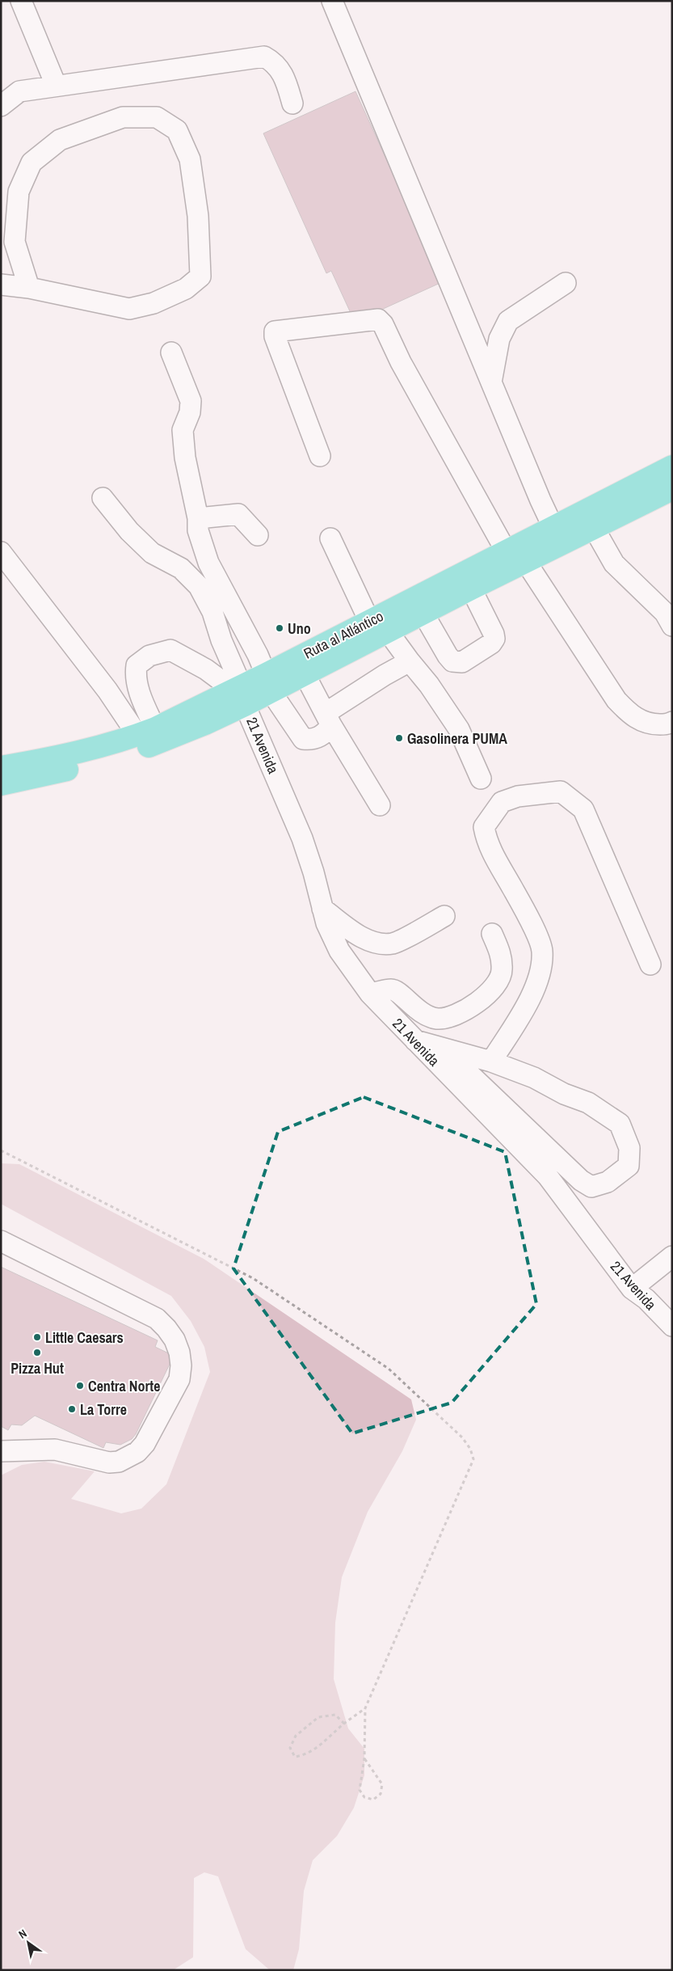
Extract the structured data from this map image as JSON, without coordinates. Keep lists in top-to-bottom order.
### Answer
{
  "streets": {
    "highway": ["Ruta al Atlántico"],
    "street": ["21 Avenida"]
  },
  "crossings": [
    ["Ruta al Atlántico", "21 Avenida"]
  ],
  "places": [
    "Uno",
    "Gasolinera PUMA",
    "Little Caesars",
    "Pizza Hut",
    "Centra Norte",
    "La Torre"
  ],
  "north": "top left"
}
